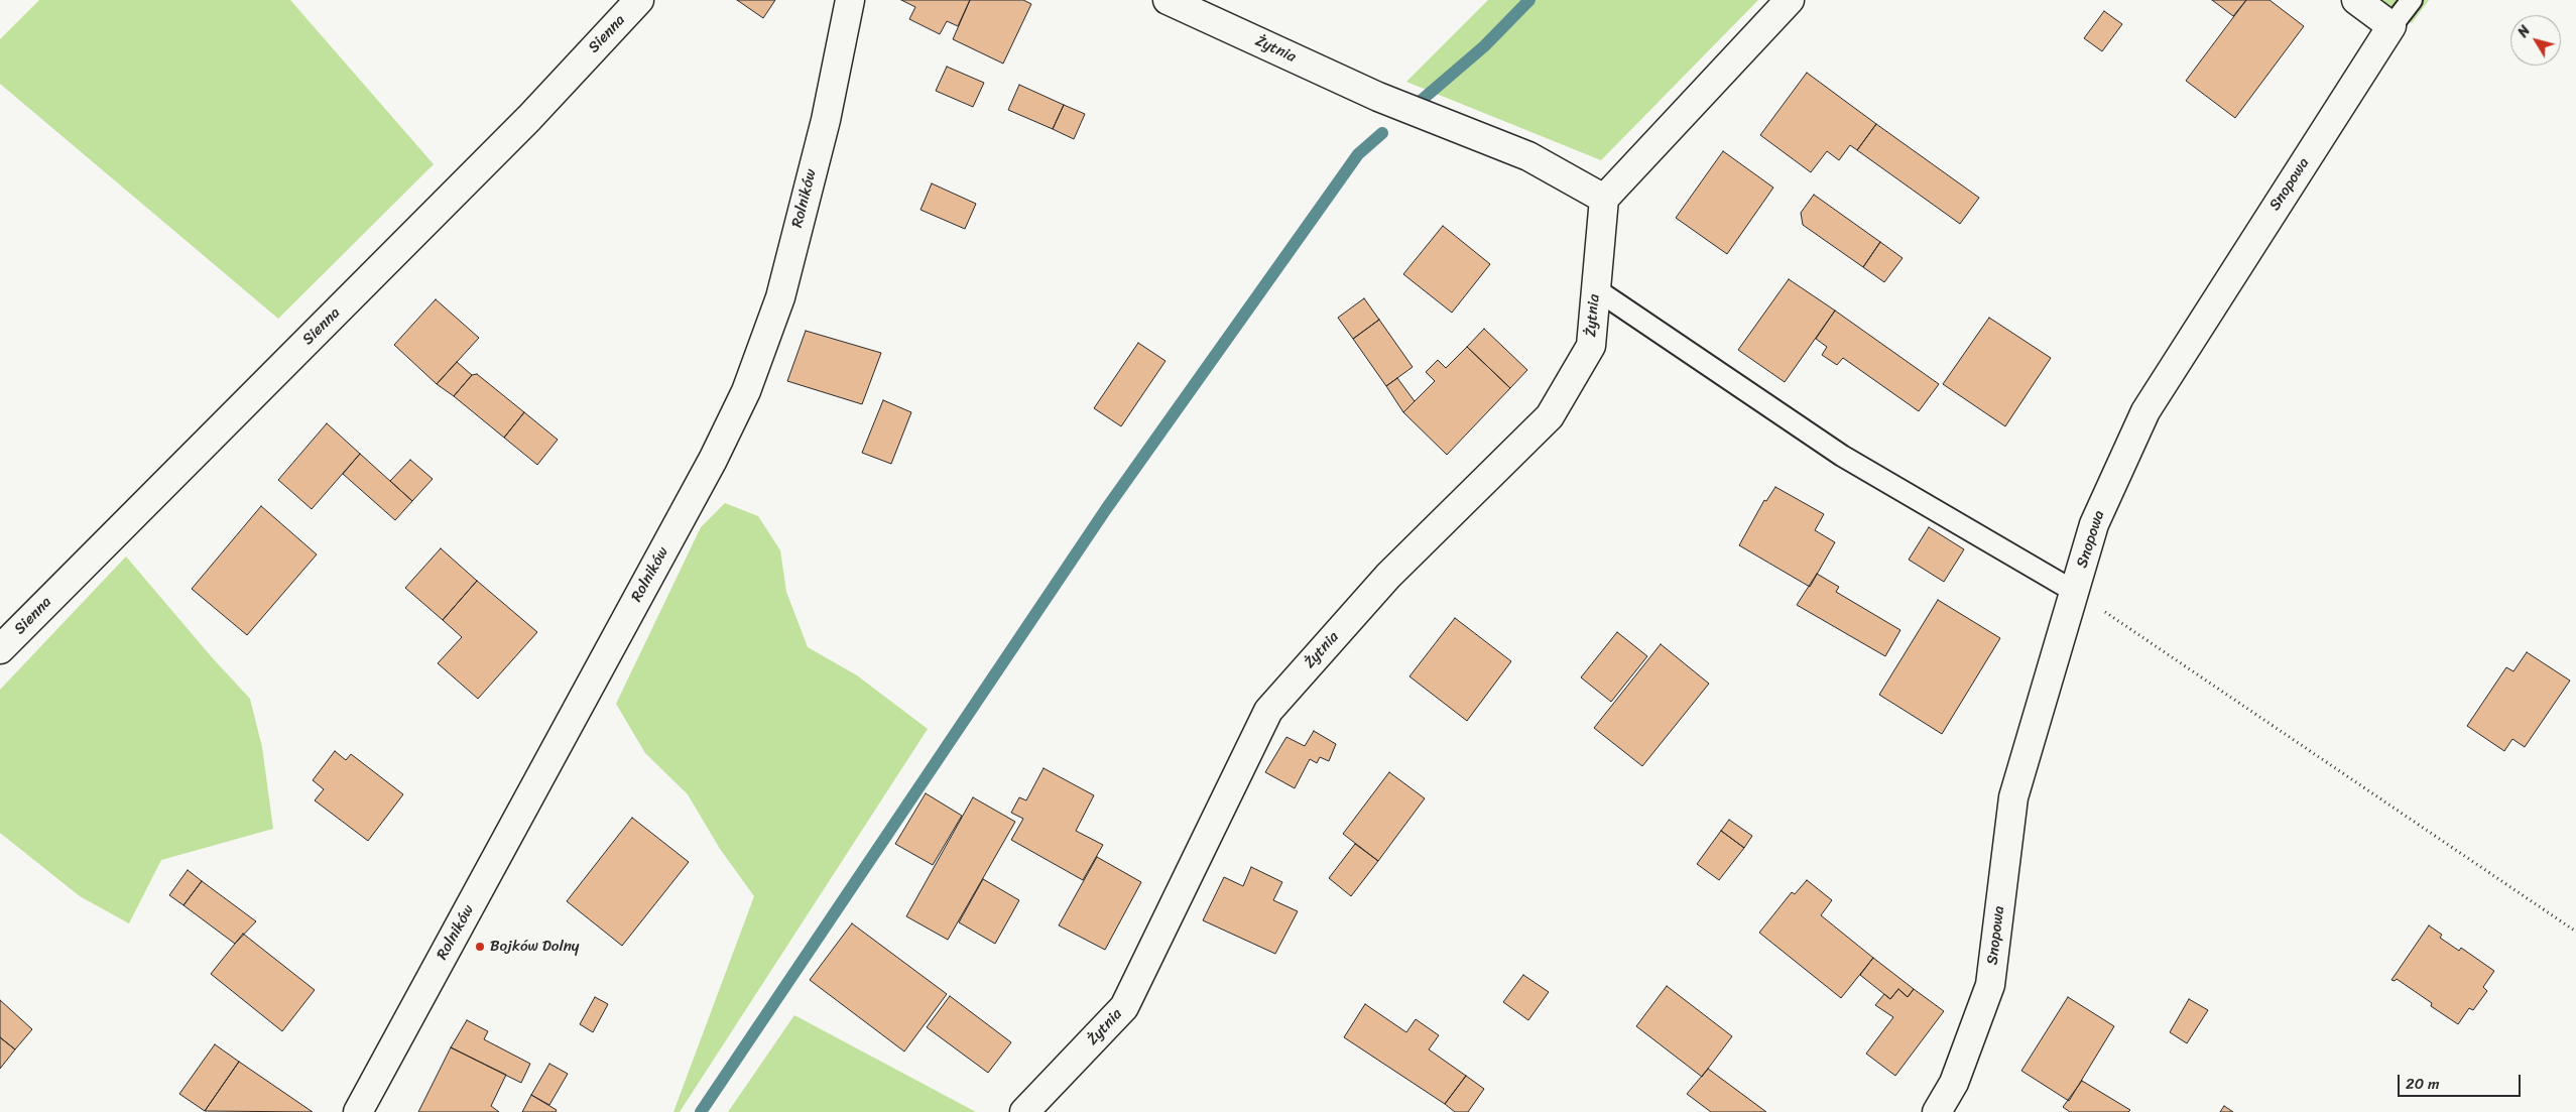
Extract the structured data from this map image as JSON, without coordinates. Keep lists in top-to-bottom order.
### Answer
{
  "streets": {
    "street": [
      "Sienna",
      "Żytnia",
      "Snopowa",
      "Rolników"
    ]
  },
  "places": ["Bojków Dolny"],
  "scale_bar": "20 m",
  "north": "top left"
}
